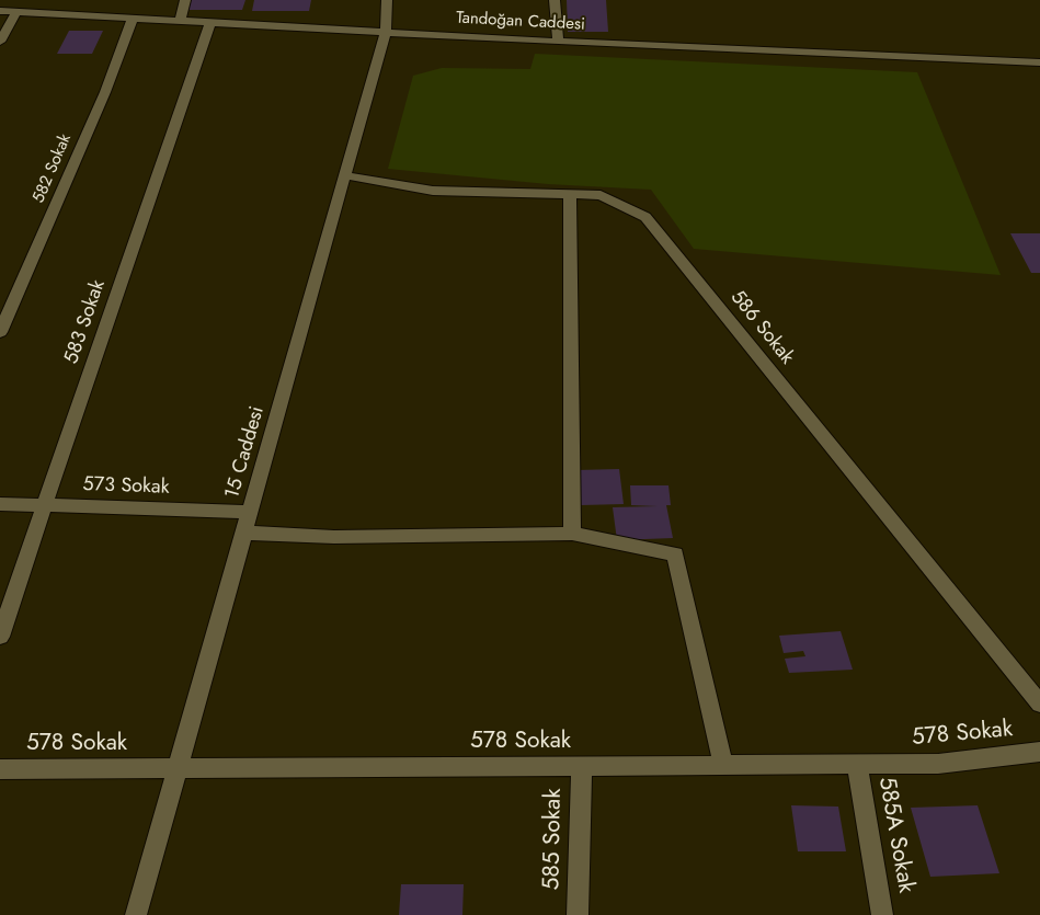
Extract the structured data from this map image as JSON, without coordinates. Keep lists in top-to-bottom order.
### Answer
{
  "streets": {
    "street": [
      "Tandoğan Caddesi",
      "582 Sokak",
      "583 Sokak",
      "586 Sokak",
      "15 Caddesi",
      "573 Sokak",
      "578 Sokak",
      "585A Sokak",
      "585 Sokak"
    ]
  },
  "crossings": [
    ["Tandoğan Caddesi", "582 Sokak"],
    ["Tandoğan Caddesi", "583 Sokak"],
    ["Tandoğan Caddesi", "15 Caddesi"],
    ["583 Sokak", "573 Sokak"],
    ["586 Sokak", "15 Caddesi"],
    ["15 Caddesi", "573 Sokak"],
    ["15 Caddesi", "578 Sokak"],
    ["578 Sokak", "585A Sokak"],
    ["578 Sokak", "585 Sokak"]
  ]
}
